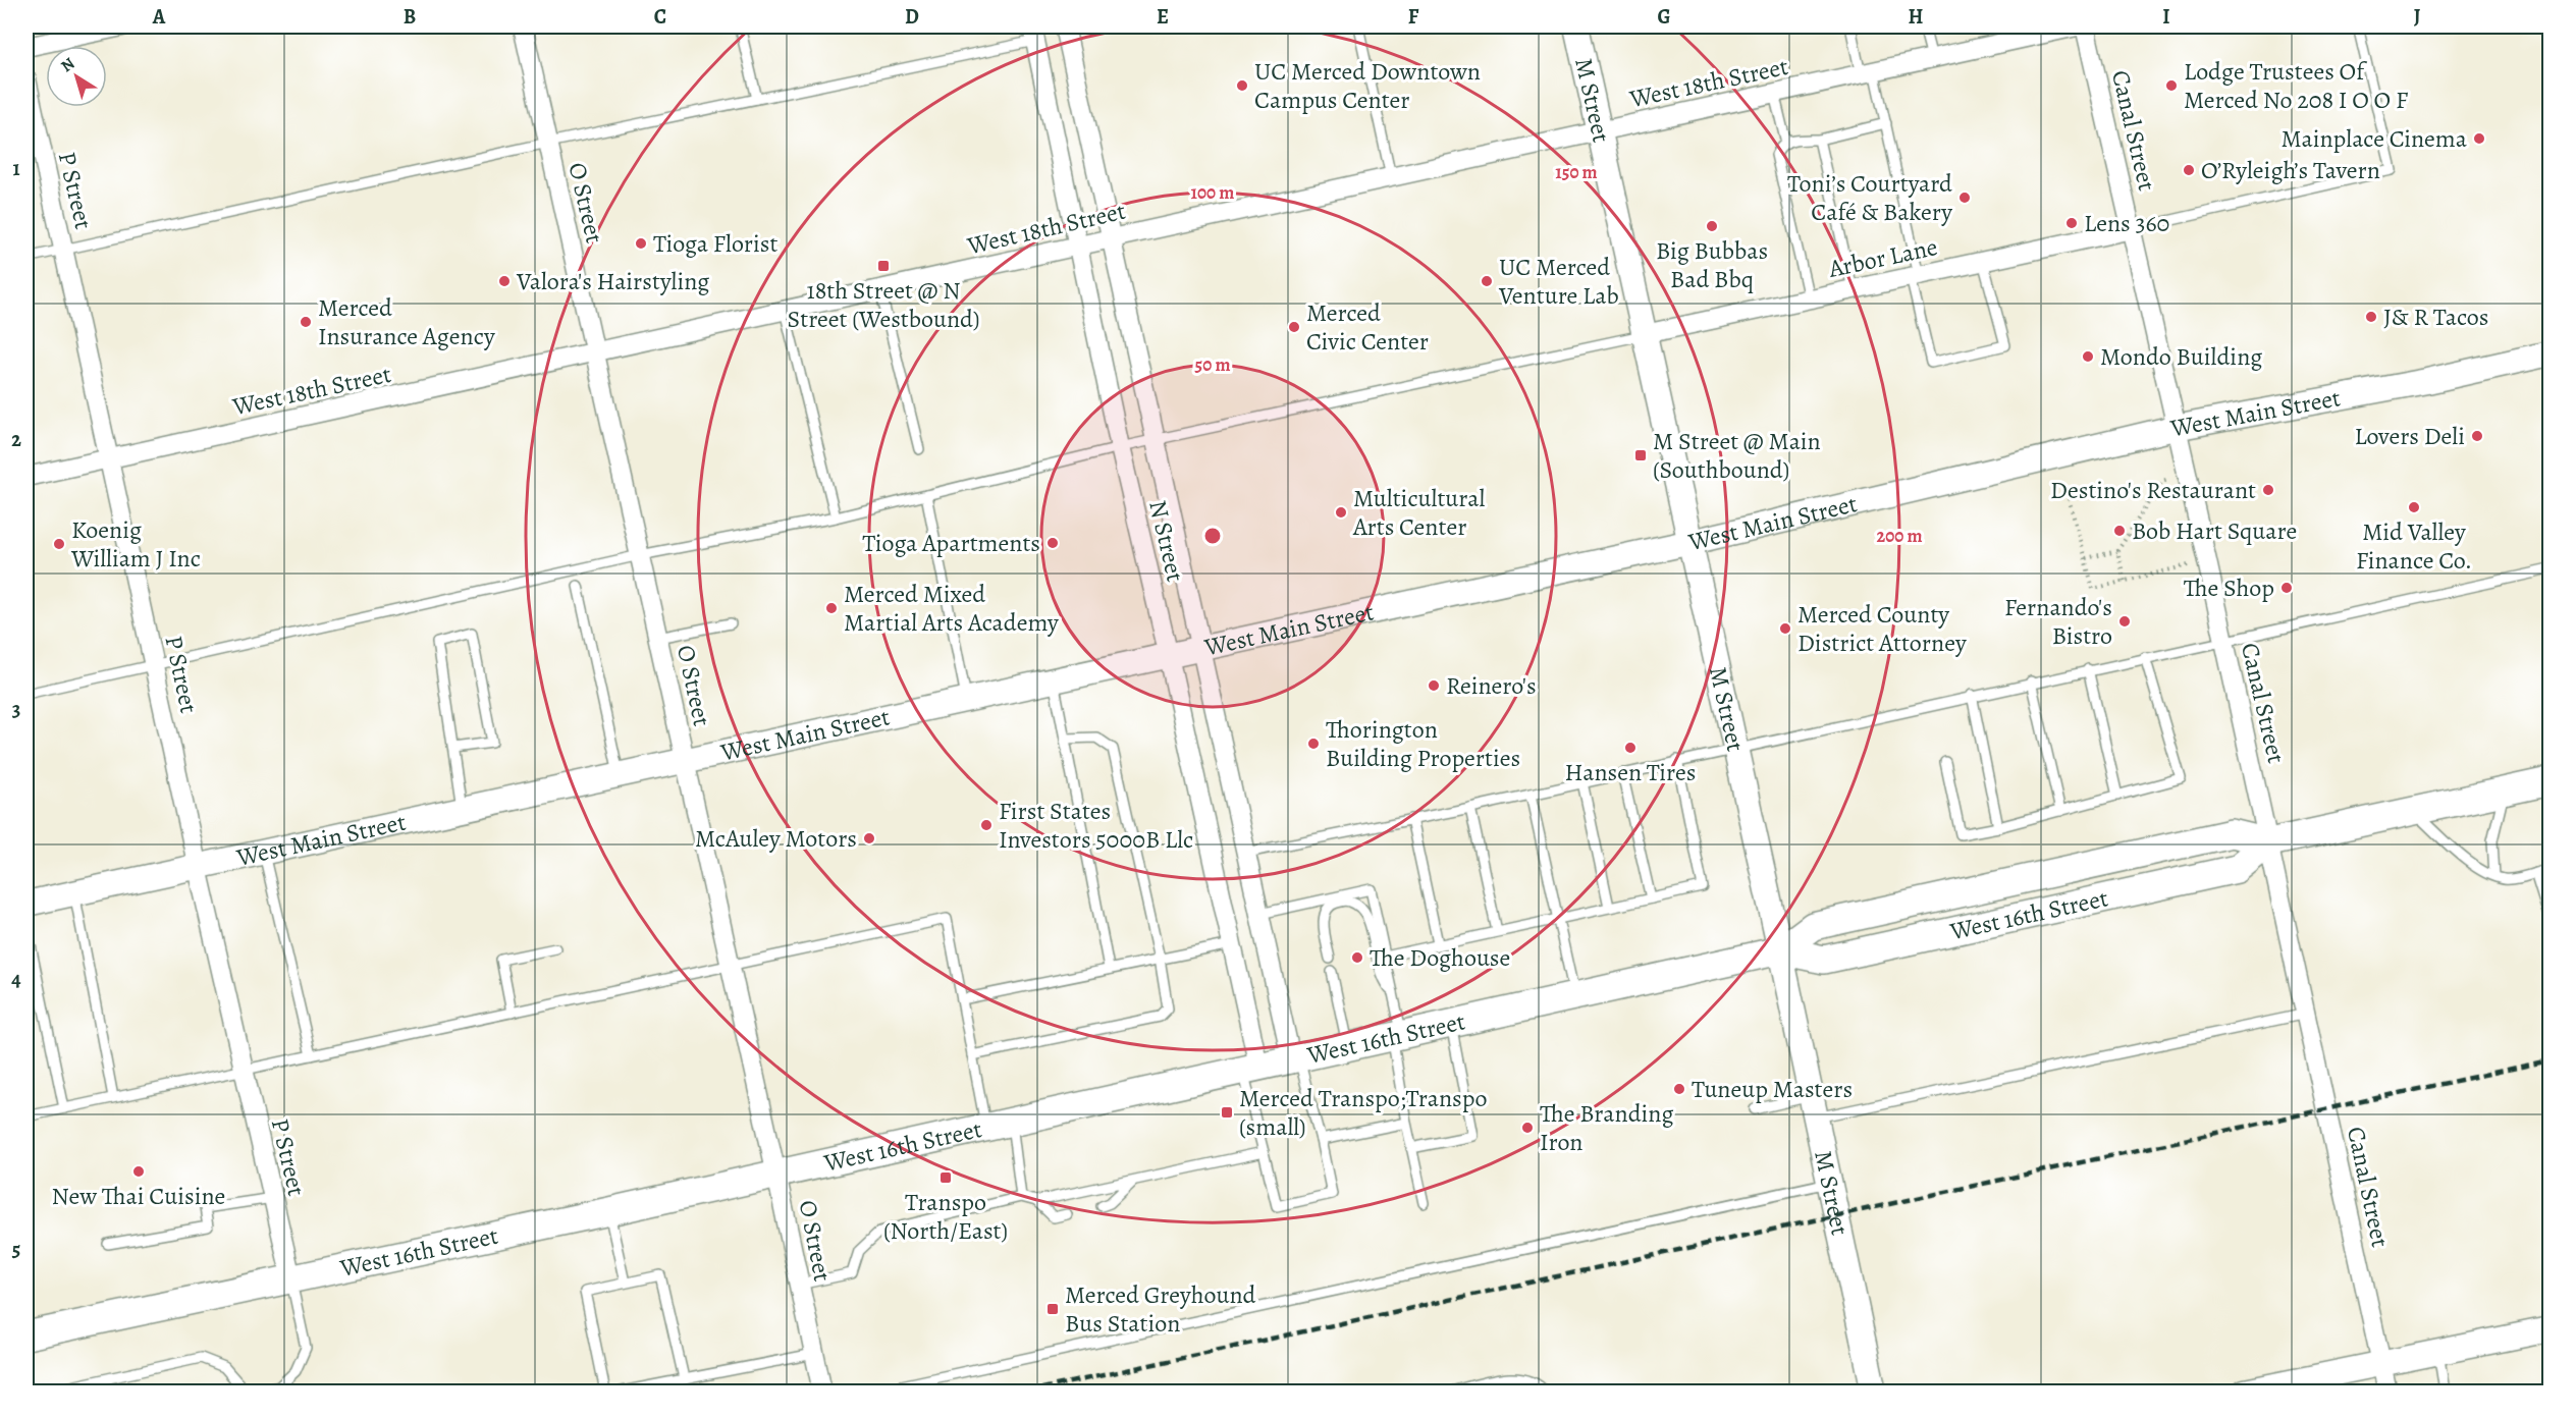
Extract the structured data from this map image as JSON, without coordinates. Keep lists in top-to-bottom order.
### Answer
{
  "streets": {
    "main road": ["West 16th Street"],
    "street": [
      "West 18th Street",
      "M Street",
      "Canal Street",
      "P Street",
      "O Street",
      "Arbor Lane",
      "West Main Street",
      "N Street"
    ]
  },
  "crossings": [
    ["West 18th Street", "M Street"],
    ["West 18th Street", "P Street"],
    ["West 18th Street", "O Street"],
    ["West 18th Street", "N Street"],
    ["M Street", "Arbor Lane"],
    ["M Street", "West Main Street"],
    ["M Street", "West 16th Street"],
    ["Canal Street", "Arbor Lane"],
    ["Canal Street", "West Main Street"],
    ["Canal Street", "West 16th Street"],
    ["P Street", "West Main Street"],
    ["P Street", "West 16th Street"],
    ["O Street", "West Main Street"],
    ["O Street", "West 16th Street"],
    ["West Main Street", "N Street"],
    ["N Street", "West 16th Street"]
  ],
  "places": {
    "other": [
      "UC Merced Downtown Campus Center",
      "Lodge Trustees Of Merced No 208 I O O F",
      "Mainplace Cinema",
      "O’Ryleigh’s Tavern",
      "Toni’s Courtyard Café & Bakery",
      "Lens 360",
      "Big Bubbas Bad Bbq",
      "Tioga Florist",
      "Valora's Hairstyling",
      "UC Merced Venture Lab",
      "J& R Tacos",
      "Merced Insurance Agency",
      "Merced Civic Center",
      "Mondo Building",
      "Lovers Deli",
      "Destino's Restaurant",
      "Mid Valley Finance Co.",
      "Multicultural Arts Center",
      "Bob Hart Square",
      "Tioga Apartments",
      "Koenig William J Inc",
      "The Shop",
      "Merced Mixed Martial Arts Academy",
      "Fernando's Bistro",
      "Merced County District Attorney",
      "Reinero's",
      "Thorington Building Properties",
      "Hansen Tires",
      "First States Investors 5000B Llc",
      "McAuley Motors",
      "The Doghouse",
      "Tuneup Masters",
      "The Branding Iron",
      "New Thai Cuisine"
    ],
    "transit": [
      "18th Street @ N Street (Westbound)",
      "M Street @ Main (Southbound)",
      "Merced Transpo;Transpo (small)",
      "Transpo (North/East)",
      "Merced Greyhound Bus Station"
    ]
  },
  "north": "top left",
  "grid": {
    "columns": [
      "A",
      "B",
      "C",
      "D",
      "E",
      "F",
      "G",
      "H",
      "I",
      "J"
    ],
    "rows": [
      "1",
      "2",
      "3",
      "4",
      "5"
    ]
  },
  "rings": [
    "150 m",
    "100 m",
    "50 m",
    "200 m"
  ]
}
